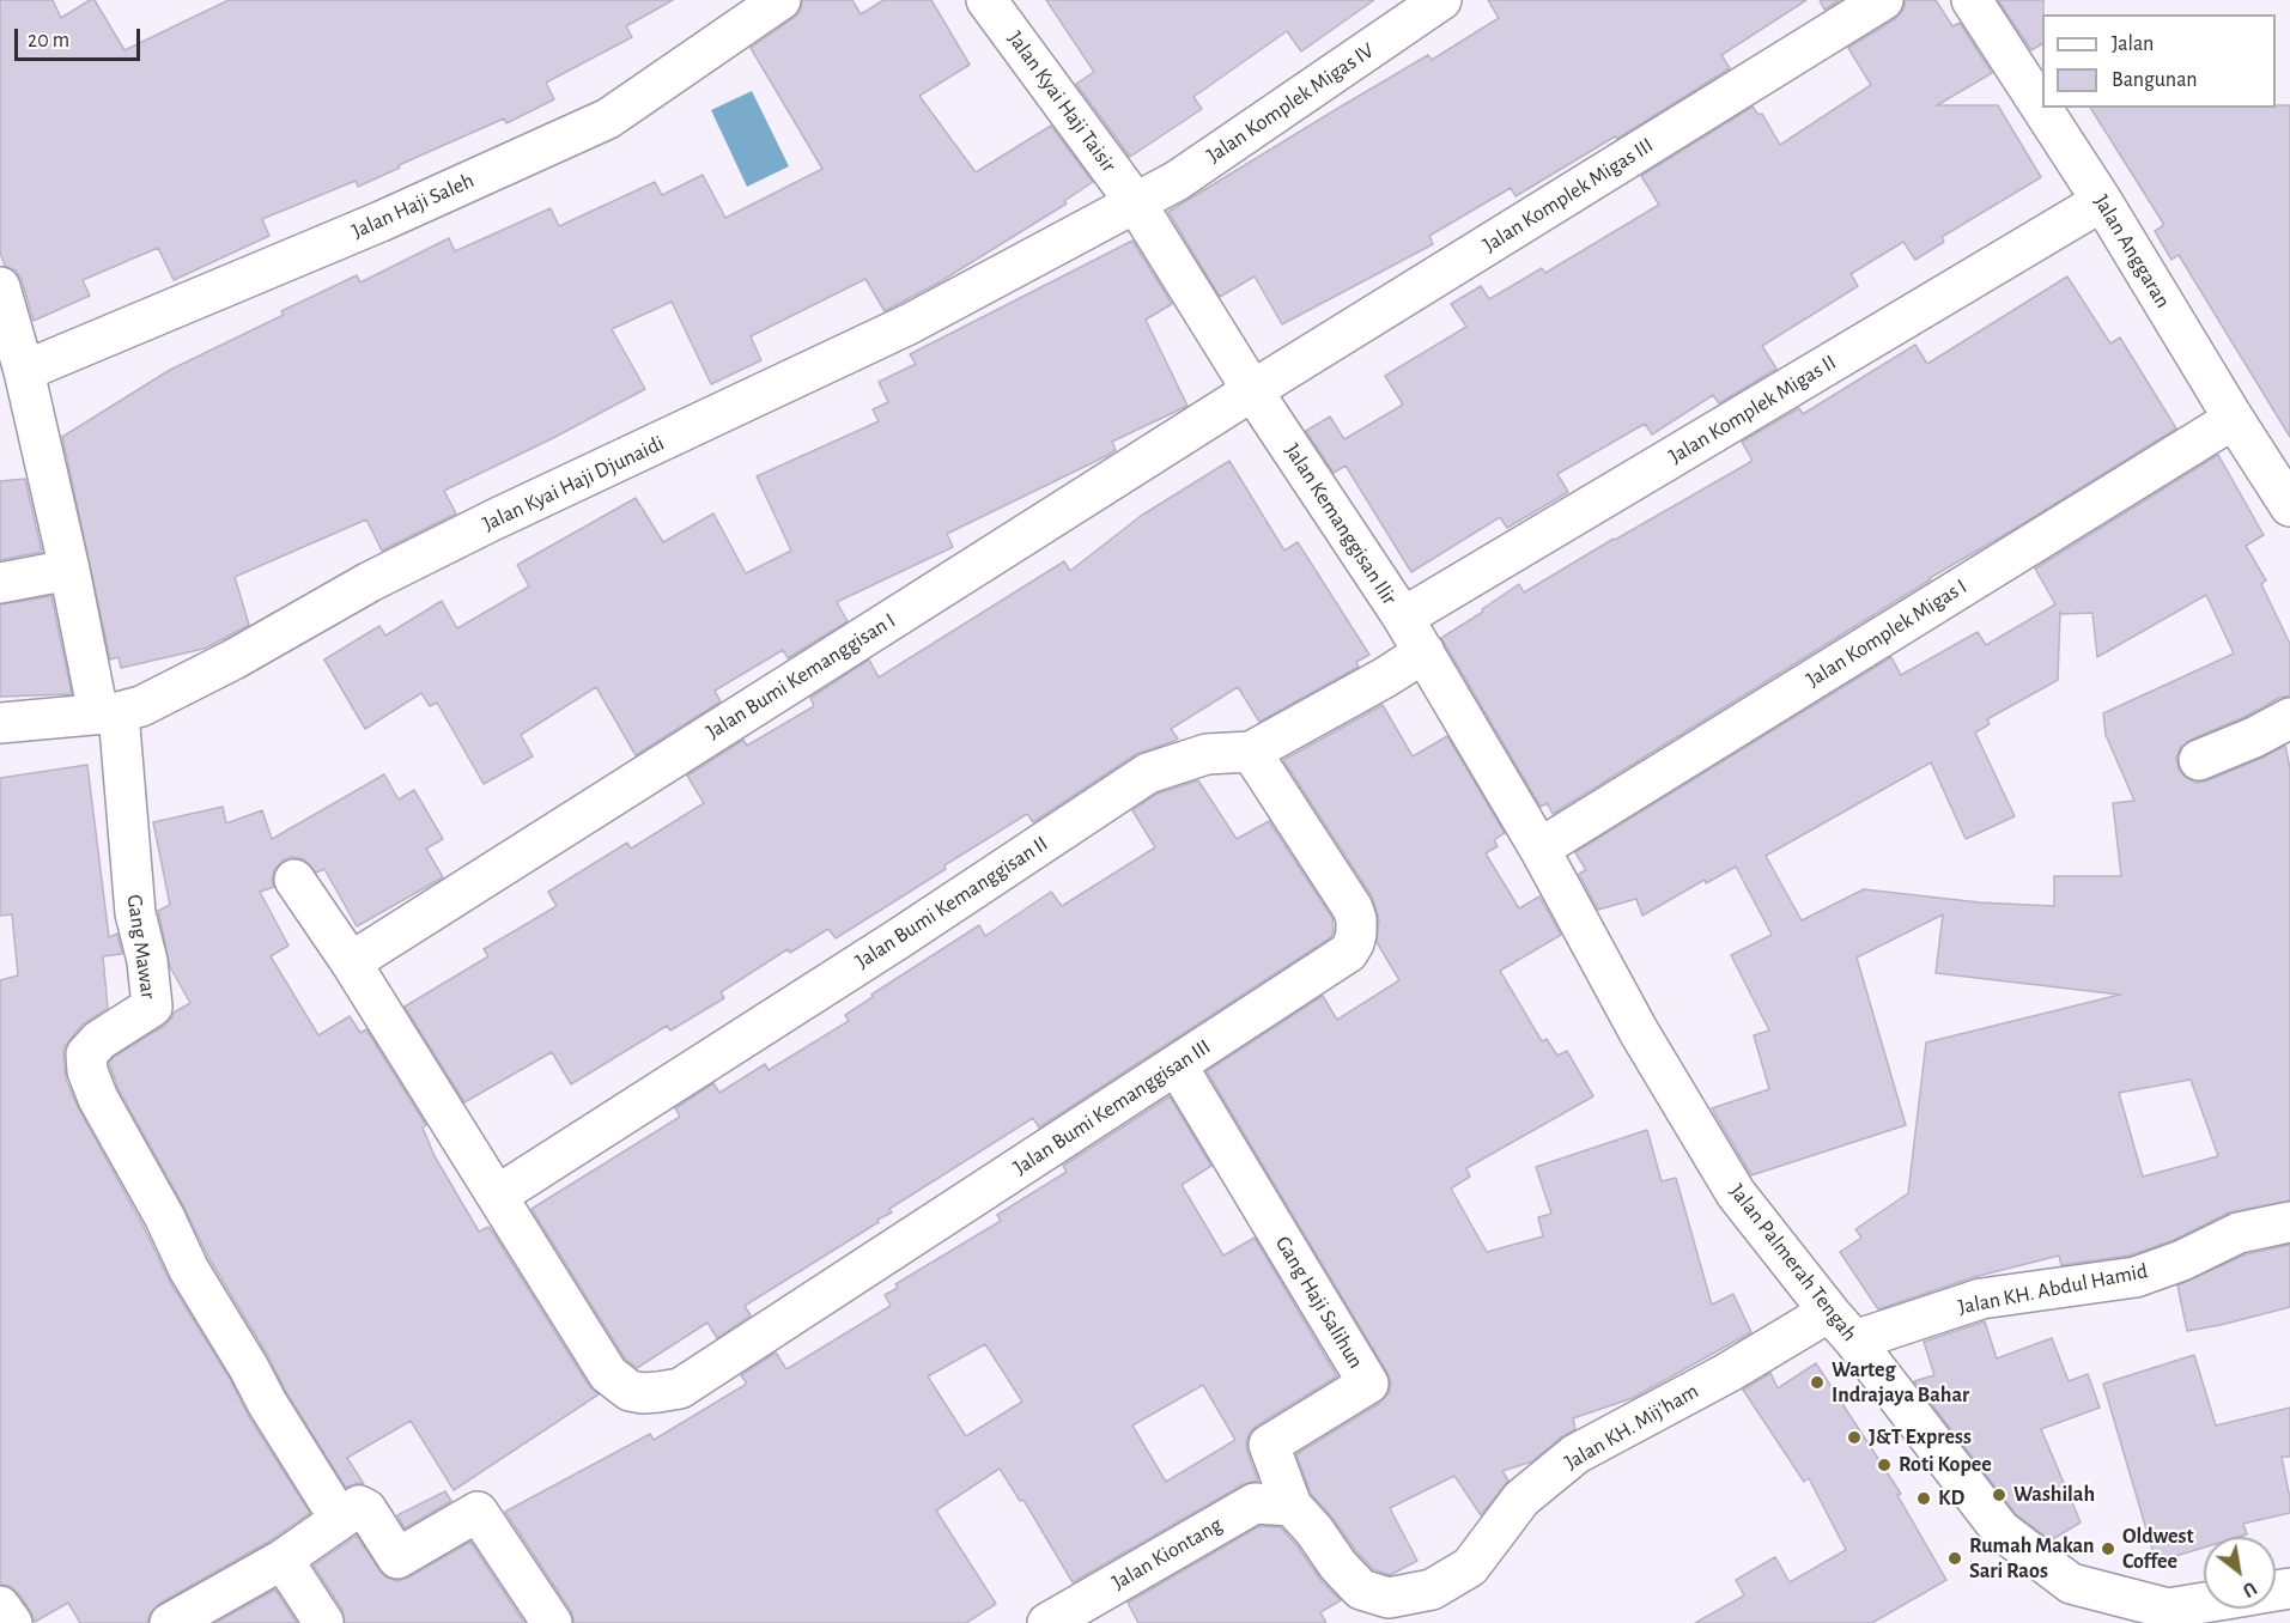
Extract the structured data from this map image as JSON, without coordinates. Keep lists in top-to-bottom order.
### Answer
{
  "streets": {
    "street": [
      "Jalan Kyai Haji Taisir",
      "Jalan Komplek Migas IV",
      "Jalan Komplek Migas III",
      "Jalan Haji Saleh",
      "Jalan Anggaran",
      "Jalan Komplek Migas II",
      "Jalan Kyai Haji Djunaidi",
      "Jalan Kemanggisan Ilir",
      "Jalan Komplek Migas I",
      "Jalan Bumi Kemanggisan I",
      "Jalan Bumi Kemanggisan II",
      "Gang Mawar",
      "Jalan Bumi Kemanggisan III",
      "Jalan Palmerah Tengah",
      "Jalan KH. Abdul Hamid",
      "Gang Haji Salihun",
      "Jalan KH. Mij'ham",
      "Jalan Kiontang"
    ]
  },
  "crossings": [
    ["Jalan Kyai Haji Taisir", "Jalan Komplek Migas IV"],
    ["Jalan Kyai Haji Taisir", "Jalan Kyai Haji Djunaidi"],
    ["Jalan Kyai Haji Taisir", "Jalan Kemanggisan Ilir"],
    ["Jalan Komplek Migas IV", "Jalan Kyai Haji Djunaidi"],
    ["Jalan Komplek Migas IV", "Jalan Kemanggisan Ilir"],
    ["Jalan Komplek Migas III", "Jalan Kemanggisan Ilir"],
    ["Jalan Komplek Migas III", "Jalan Bumi Kemanggisan I"],
    ["Jalan Haji Saleh", "Gang Mawar"],
    ["Jalan Anggaran", "Jalan Komplek Migas II"],
    ["Jalan Anggaran", "Jalan Komplek Migas I"],
    ["Jalan Komplek Migas II", "Jalan Kemanggisan Ilir"],
    ["Jalan Kyai Haji Djunaidi", "Jalan Kemanggisan Ilir"],
    ["Jalan Kyai Haji Djunaidi", "Gang Mawar"],
    ["Jalan Kemanggisan Ilir", "Jalan Komplek Migas I"],
    ["Jalan Kemanggisan Ilir", "Jalan Bumi Kemanggisan I"],
    ["Jalan Kemanggisan Ilir", "Jalan Bumi Kemanggisan II"],
    ["Jalan Kemanggisan Ilir", "Jalan Palmerah Tengah"],
    ["Jalan Komplek Migas I", "Jalan Palmerah Tengah"],
    ["Jalan Bumi Kemanggisan II", "Jalan Bumi Kemanggisan III"],
    ["Jalan Bumi Kemanggisan III", "Gang Haji Salihun"],
    ["Jalan Palmerah Tengah", "Jalan KH. Abdul Hamid"],
    ["Jalan Palmerah Tengah", "Jalan KH. Mij'ham"],
    ["Gang Haji Salihun", "Jalan KH. Mij'ham"],
    ["Gang Haji Salihun", "Jalan Kiontang"],
    ["Jalan KH. Mij'ham", "Jalan Kiontang"]
  ],
  "places": [
    "Warteg Indrajaya Bahar",
    "J&T Express",
    "Roti Kopee",
    "Washilah",
    "KD",
    "Oldwest Coffee",
    "Rumah Makan Sari Raos"
  ],
  "legend": ["Jalan", "Bangunan"],
  "scale_bar": "20 m",
  "north": "bottom right"
}
